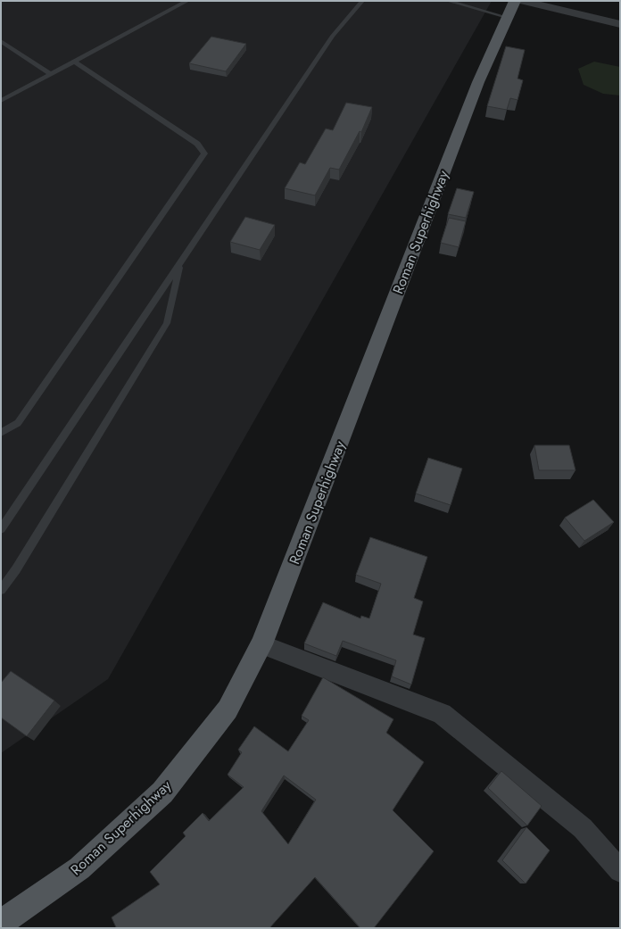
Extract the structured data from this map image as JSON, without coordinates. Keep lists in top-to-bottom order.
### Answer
{
  "streets": {
    "main road": ["Roman Superhighway"]
  }
}
